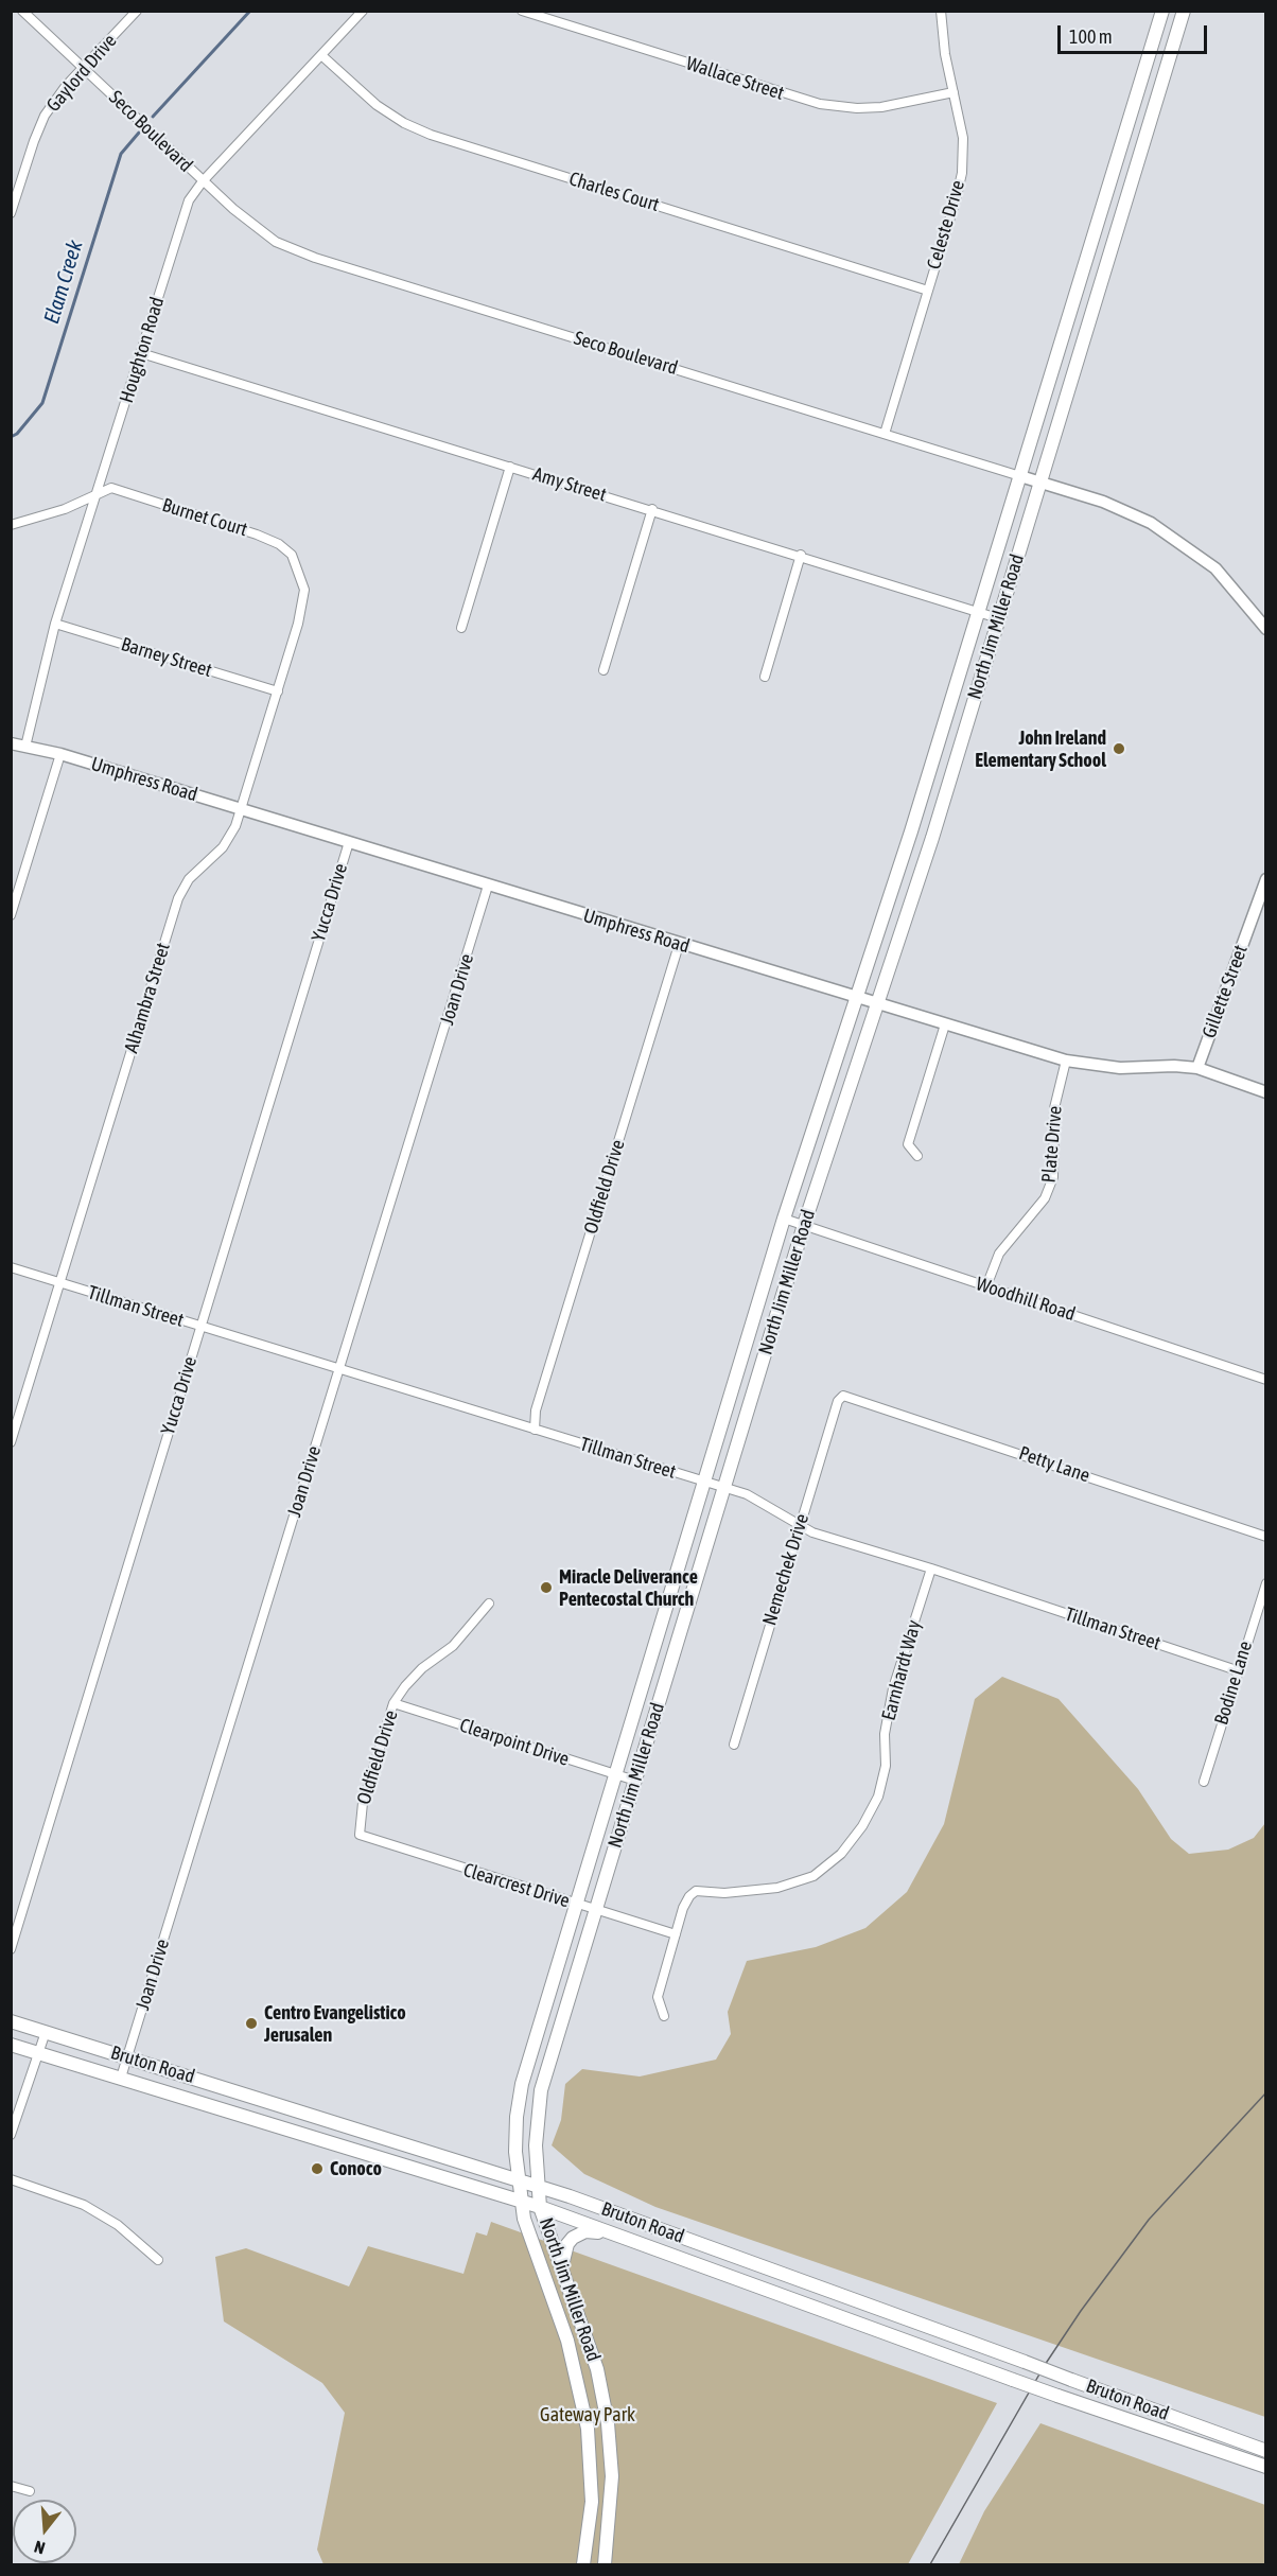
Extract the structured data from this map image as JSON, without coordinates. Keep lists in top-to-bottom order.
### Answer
{
  "streets": {
    "main road": ["North Jim Miller Road", "Bruton Road"],
    "street": [
      "Gaylord Drive",
      "Wallace Street",
      "Seco Boulevard",
      "Charles Court",
      "Celeste Drive",
      "Houghton Road",
      "Amy Street",
      "Burnet Court",
      "Barney Street",
      "Umphress Road",
      "Yucca Drive",
      "Joan Drive",
      "Gillette Street",
      "Alhambra Street",
      "Plate Drive",
      "Oldfield Drive",
      "Woodhill Road",
      "Tillman Street",
      "Petty Lane",
      "Nemechek Drive",
      "Earnhardt Way",
      "Bodine Lane",
      "Clearpoint Drive",
      "Clearcrest Drive"
    ]
  },
  "crossings": [
    ["Gaylord Drive", "Seco Boulevard"],
    ["Wallace Street", "Celeste Drive"],
    ["Seco Boulevard", "Celeste Drive"],
    ["Seco Boulevard", "Houghton Road"],
    ["Seco Boulevard", "North Jim Miller Road"],
    ["Charles Court", "Celeste Drive"],
    ["Charles Court", "Houghton Road"],
    ["Houghton Road", "Amy Street"],
    ["Houghton Road", "Burnet Court"],
    ["Houghton Road", "Barney Street"],
    ["Houghton Road", "Umphress Road"],
    ["Amy Street", "North Jim Miller Road"],
    ["Burnet Court", "Alhambra Street"],
    ["North Jim Miller Road", "Umphress Road"],
    ["North Jim Miller Road", "Woodhill Road"],
    ["North Jim Miller Road", "Tillman Street"],
    ["North Jim Miller Road", "Clearpoint Drive"],
    ["North Jim Miller Road", "Clearcrest Drive"],
    ["North Jim Miller Road", "Bruton Road"],
    ["Barney Street", "Alhambra Street"],
    ["Umphress Road", "Yucca Drive"],
    ["Umphress Road", "Joan Drive"],
    ["Umphress Road", "Gillette Street"],
    ["Umphress Road", "Alhambra Street"],
    ["Umphress Road", "Plate Drive"],
    ["Umphress Road", "Oldfield Drive"],
    ["Yucca Drive", "Tillman Street"],
    ["Joan Drive", "Tillman Street"],
    ["Joan Drive", "Bruton Road"],
    ["Alhambra Street", "Tillman Street"],
    ["Plate Drive", "Woodhill Road"],
    ["Oldfield Drive", "Tillman Street"],
    ["Oldfield Drive", "Clearpoint Drive"],
    ["Oldfield Drive", "Clearcrest Drive"],
    ["Tillman Street", "Nemechek Drive"],
    ["Tillman Street", "Earnhardt Way"],
    ["Tillman Street", "Bodine Lane"],
    ["Petty Lane", "Nemechek Drive"],
    ["Earnhardt Way", "Clearcrest Drive"]
  ],
  "water": ["Elam Creek"],
  "parks": ["Gateway Park"],
  "places": [
    "John Ireland Elementary School",
    "Miracle Deliverance Pentecostal Church",
    "Centro Evangelistico Jerusalen",
    "Conoco"
  ],
  "scale_bar": "100 m",
  "north": "bottom"
}
